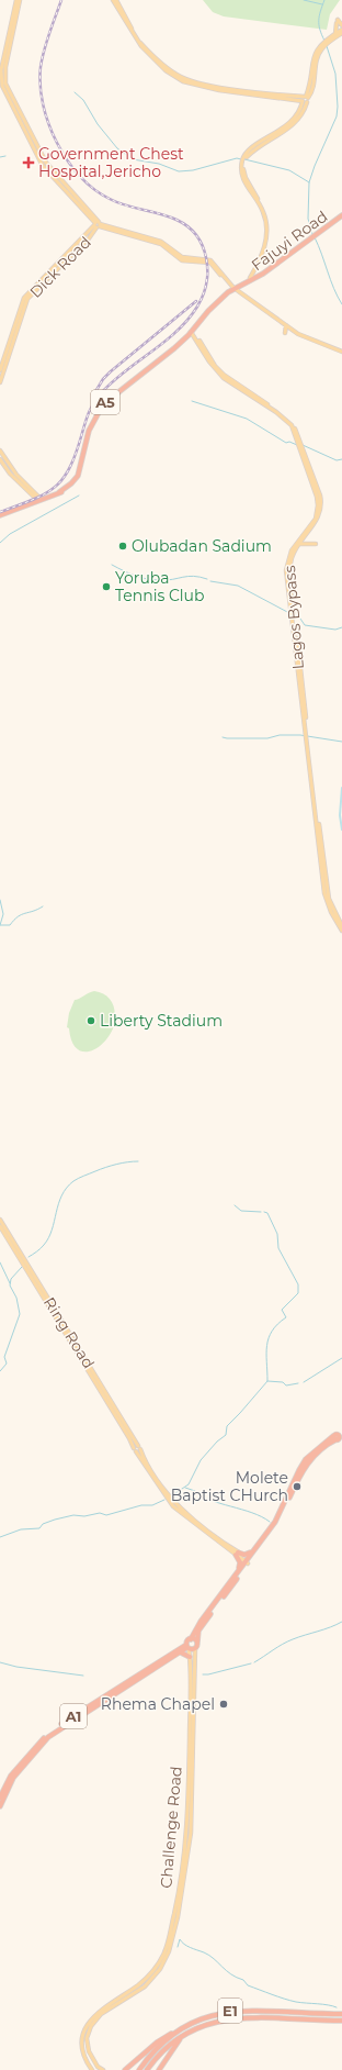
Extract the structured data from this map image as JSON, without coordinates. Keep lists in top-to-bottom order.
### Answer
{
  "streets": {
    "highway": [
      "Fajuyi Road",
      "A5",
      "A1",
      "E1"
    ],
    "main road": [
      "Dick Road",
      "Lagos Bypass",
      "Ring Road",
      "Challenge Road"
    ]
  },
  "crossings": [
    ["Fajuyi Road", "A5"],
    ["A5", "Lagos Bypass"],
    ["A1", "Challenge Road"]
  ],
  "places": {
    "health": ["Government Chest Hospital,Jericho"],
    "other": [
      "Olubadan Sadium",
      "Yoruba Tennis Club",
      "Liberty Stadium",
      "Molete Baptist CHurch",
      "Rhema Chapel"
    ]
  }
}
